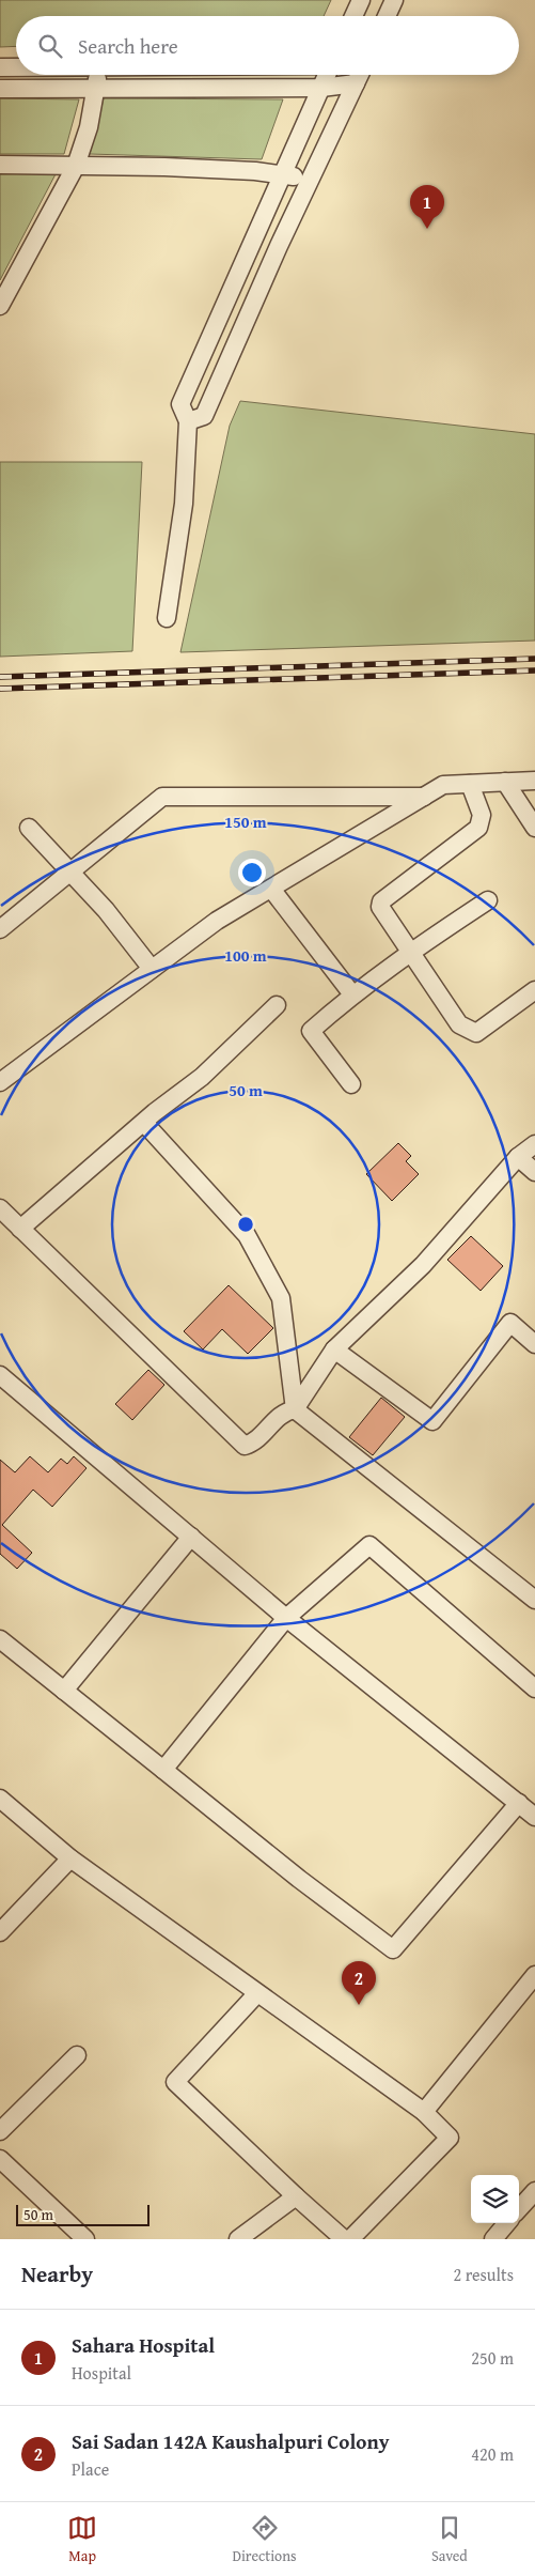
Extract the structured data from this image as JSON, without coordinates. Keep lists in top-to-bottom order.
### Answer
{
  "scale_bar": "50 m",
  "page": {
    "search": "Search here",
    "pins": ["1", "2"],
    "scale": "50 m",
    "heading": ["Nearby", "2 results"],
    "list": [
      {
        "mark": "1",
        "name": "Sahara Hospital",
        "note": "Hospital",
        "value": "250 m"
      },
      {
        "mark": "2",
        "name": "Sai Sadan 142A Kaushalpuri Colony",
        "note": "Place",
        "value": "420 m"
      }
    ],
    "nav": ["Map", "Directions", "Saved"]
  },
  "rings": ["150 m", "100 m", "50 m"]
}
